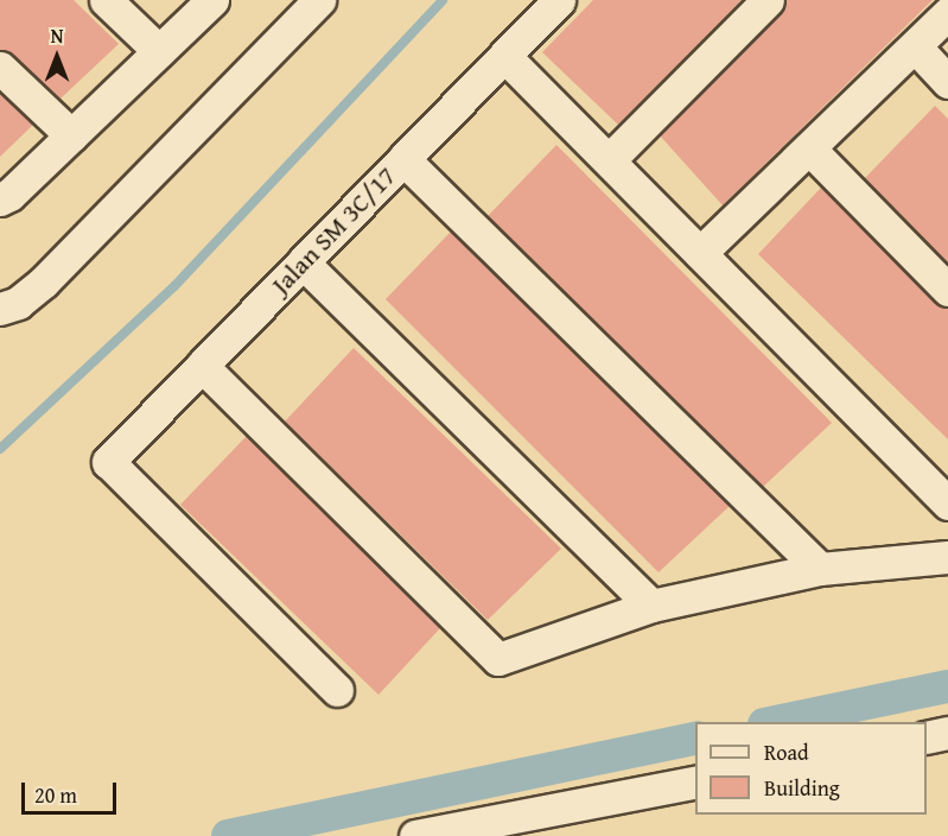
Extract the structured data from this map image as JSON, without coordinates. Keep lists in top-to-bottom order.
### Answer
{
  "streets": {
    "street": ["Jalan SM 3C/17"]
  },
  "legend": ["Road", "Building"],
  "scale_bar": "20 m",
  "north": "top"
}
